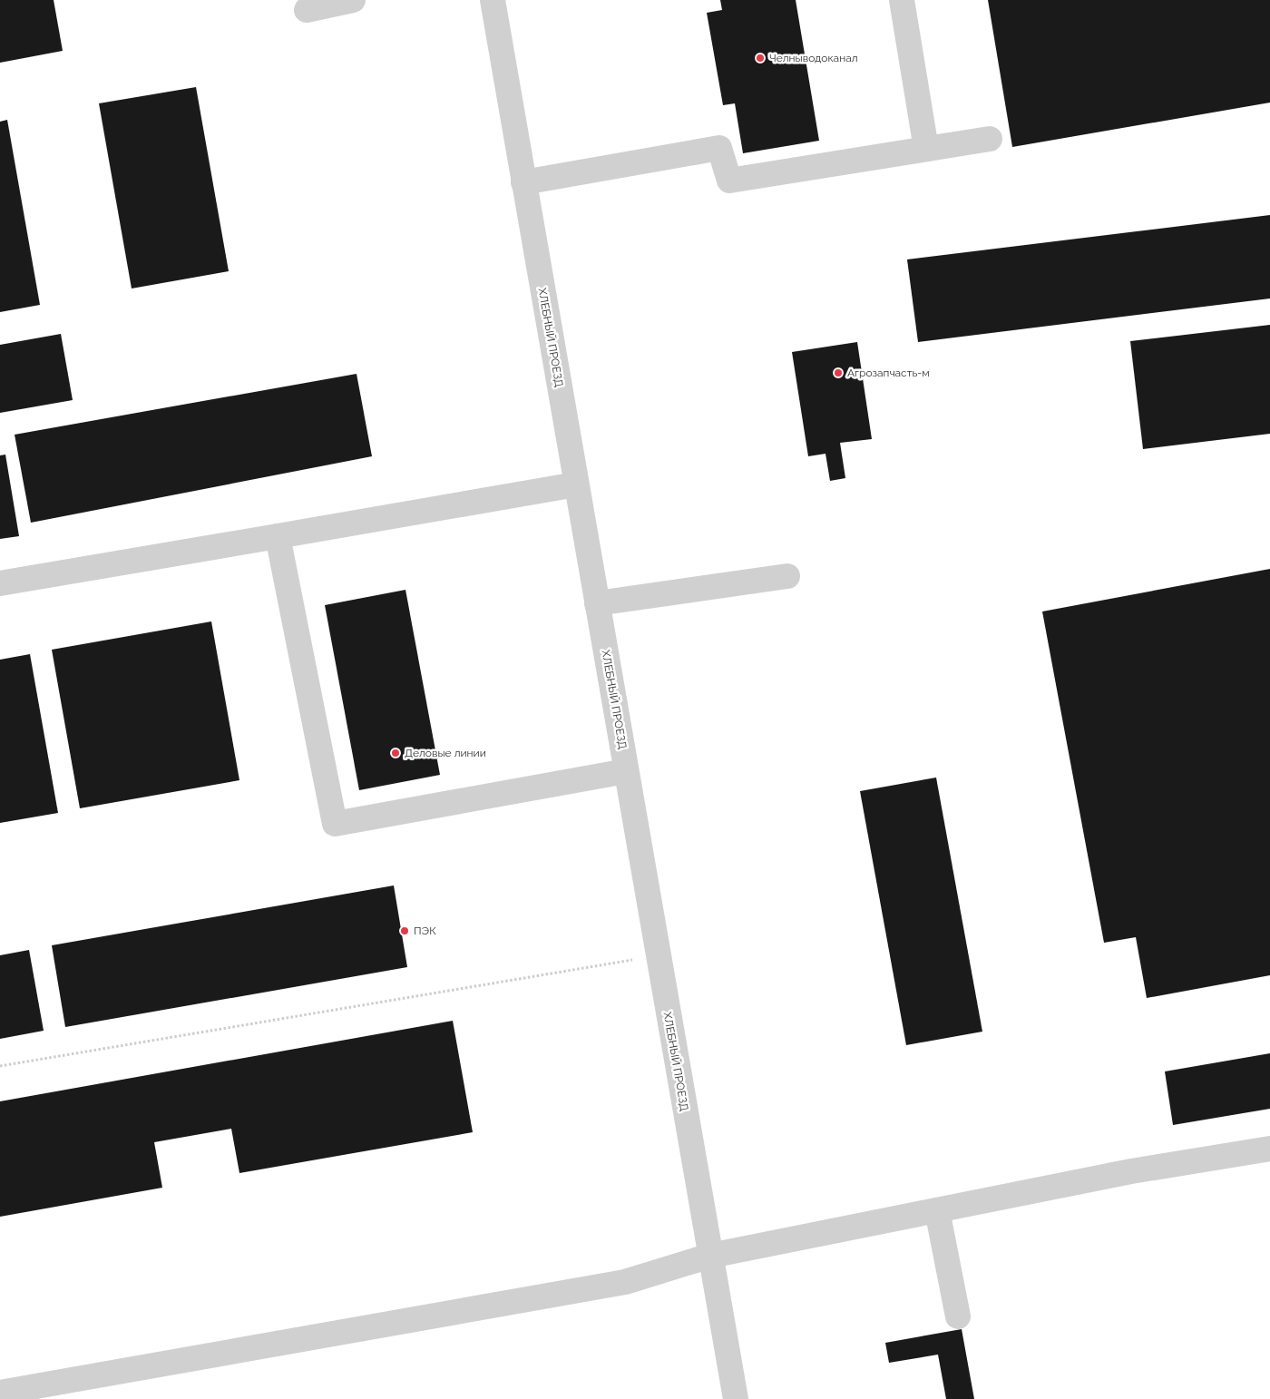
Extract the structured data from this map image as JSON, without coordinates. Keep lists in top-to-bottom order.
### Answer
{
  "streets": {
    "street": ["ХЛЕБНЫЙ ПРОЕЗД"]
  },
  "places": [
    "Челныводоканал",
    "Агрозапчасть-м",
    "Деловые линии",
    "ПЭК"
  ]
}
